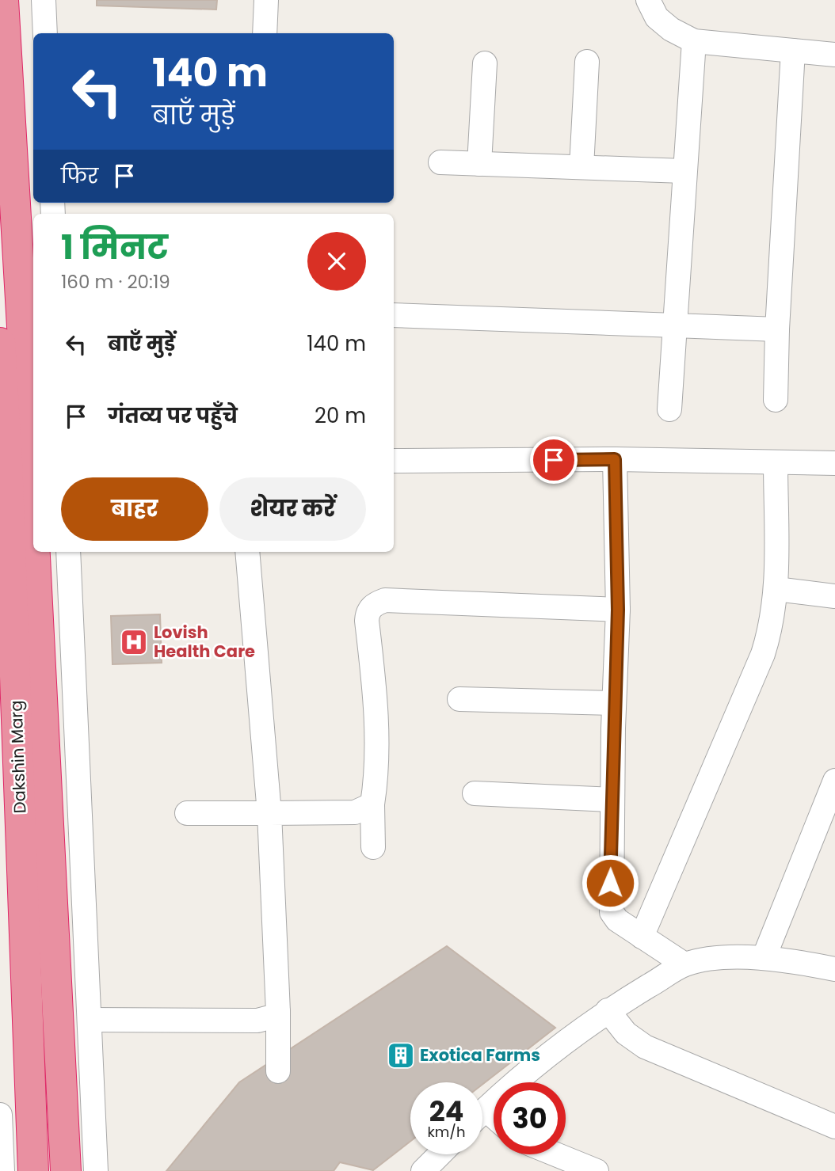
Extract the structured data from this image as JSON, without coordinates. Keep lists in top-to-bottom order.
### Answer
{
  "streets": {
    "highway": ["Dakshin Marg"]
  },
  "places": {
    "hospital": ["Lovish Health Care"],
    "building": ["Exotica Farms"]
  },
  "page": {
    "turn": ["140 m", "बाएँ मुड़ें"],
    "then": "फिर",
    "heading": ["1 मिनट", "160 m · 20:19"],
    "list": [
      {
        "name": "बाएँ मुड़ें",
        "value": "140 m"
      },
      {
        "name": "गंतव्य पर पहुँचे",
        "value": "20 m"
      }
    ],
    "buttons": ["बाहर", "शेयर करें"],
    "speed": "24 km/h",
    "limit": "30"
  }
}
